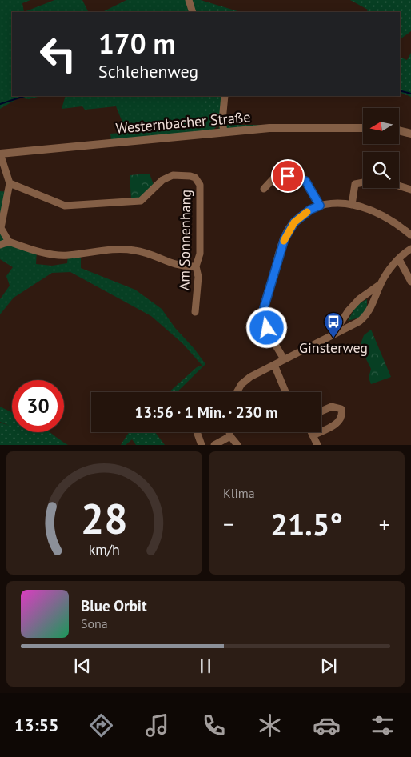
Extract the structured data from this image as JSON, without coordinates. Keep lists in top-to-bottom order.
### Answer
{
  "streets": {
    "street": ["Westernbacher Straße", "Am Sonnenhang"]
  },
  "places": {
    "bus stop": ["Ginsterweg"]
  },
  "north": "left",
  "page": {
    "turn": ["170 m", "Schlehenweg"],
    "limit": "30",
    "trip": "13:56 · 1 Min. · 230 m",
    "tile": "Klima",
    "heat": ["−", "21.5°", "+"],
    "song": ["Blue Orbit", "Sona"],
    "tabs": "13:55",
    "gauge": ["28", "km/h"]
  }
}
